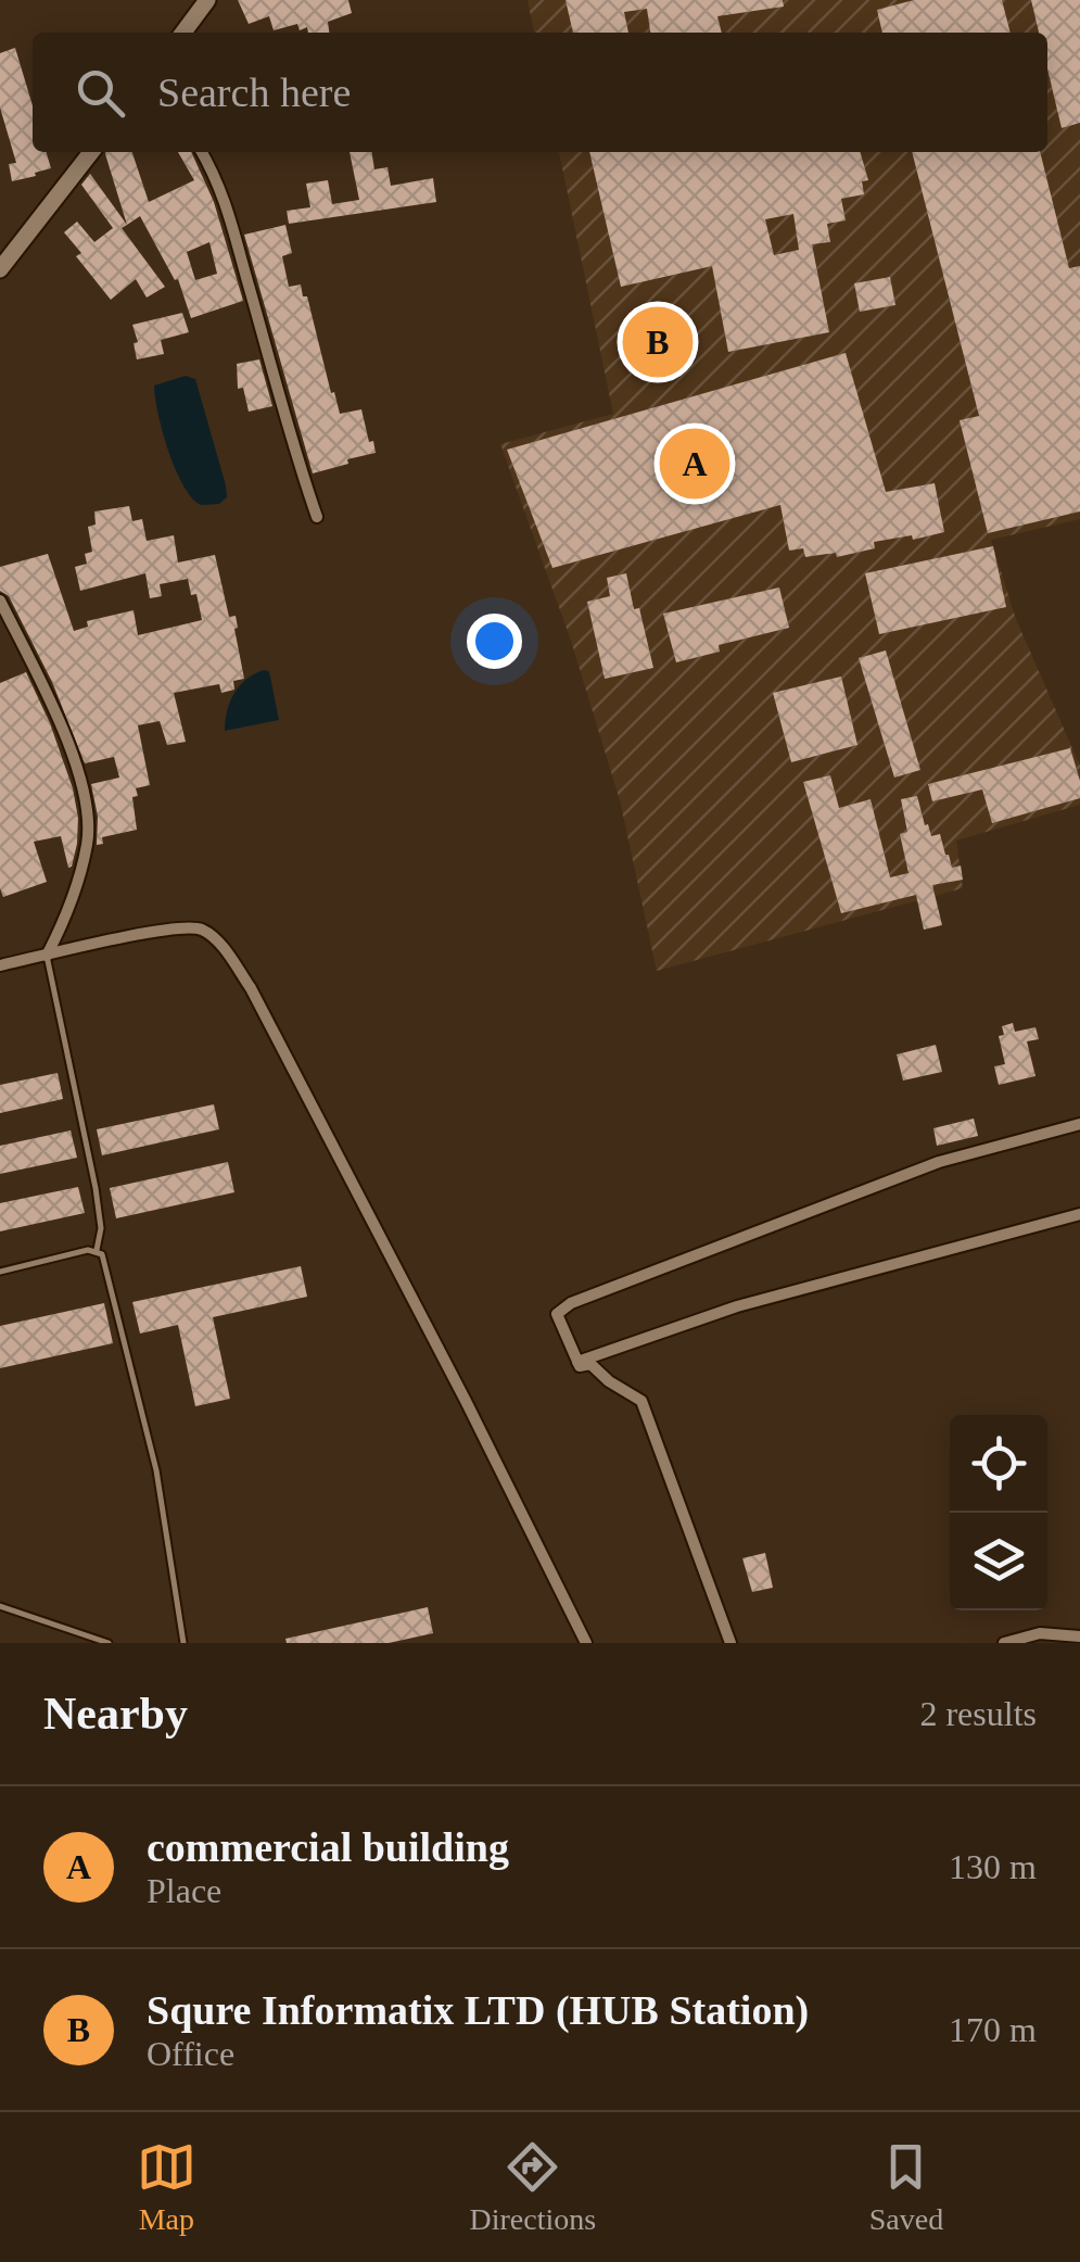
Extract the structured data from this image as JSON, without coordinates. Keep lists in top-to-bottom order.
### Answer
{
  "page": {
    "search": "Search here",
    "pins": ["B", "A"],
    "heading": ["Nearby", "2 results"],
    "list": [
      {
        "mark": "A",
        "name": "commercial building",
        "note": "Place",
        "value": "130 m"
      },
      {
        "mark": "B",
        "name": "Squre Informatix LTD (HUB Station)",
        "note": "Office",
        "value": "170 m"
      }
    ],
    "nav": ["Map", "Directions", "Saved"]
  }
}
